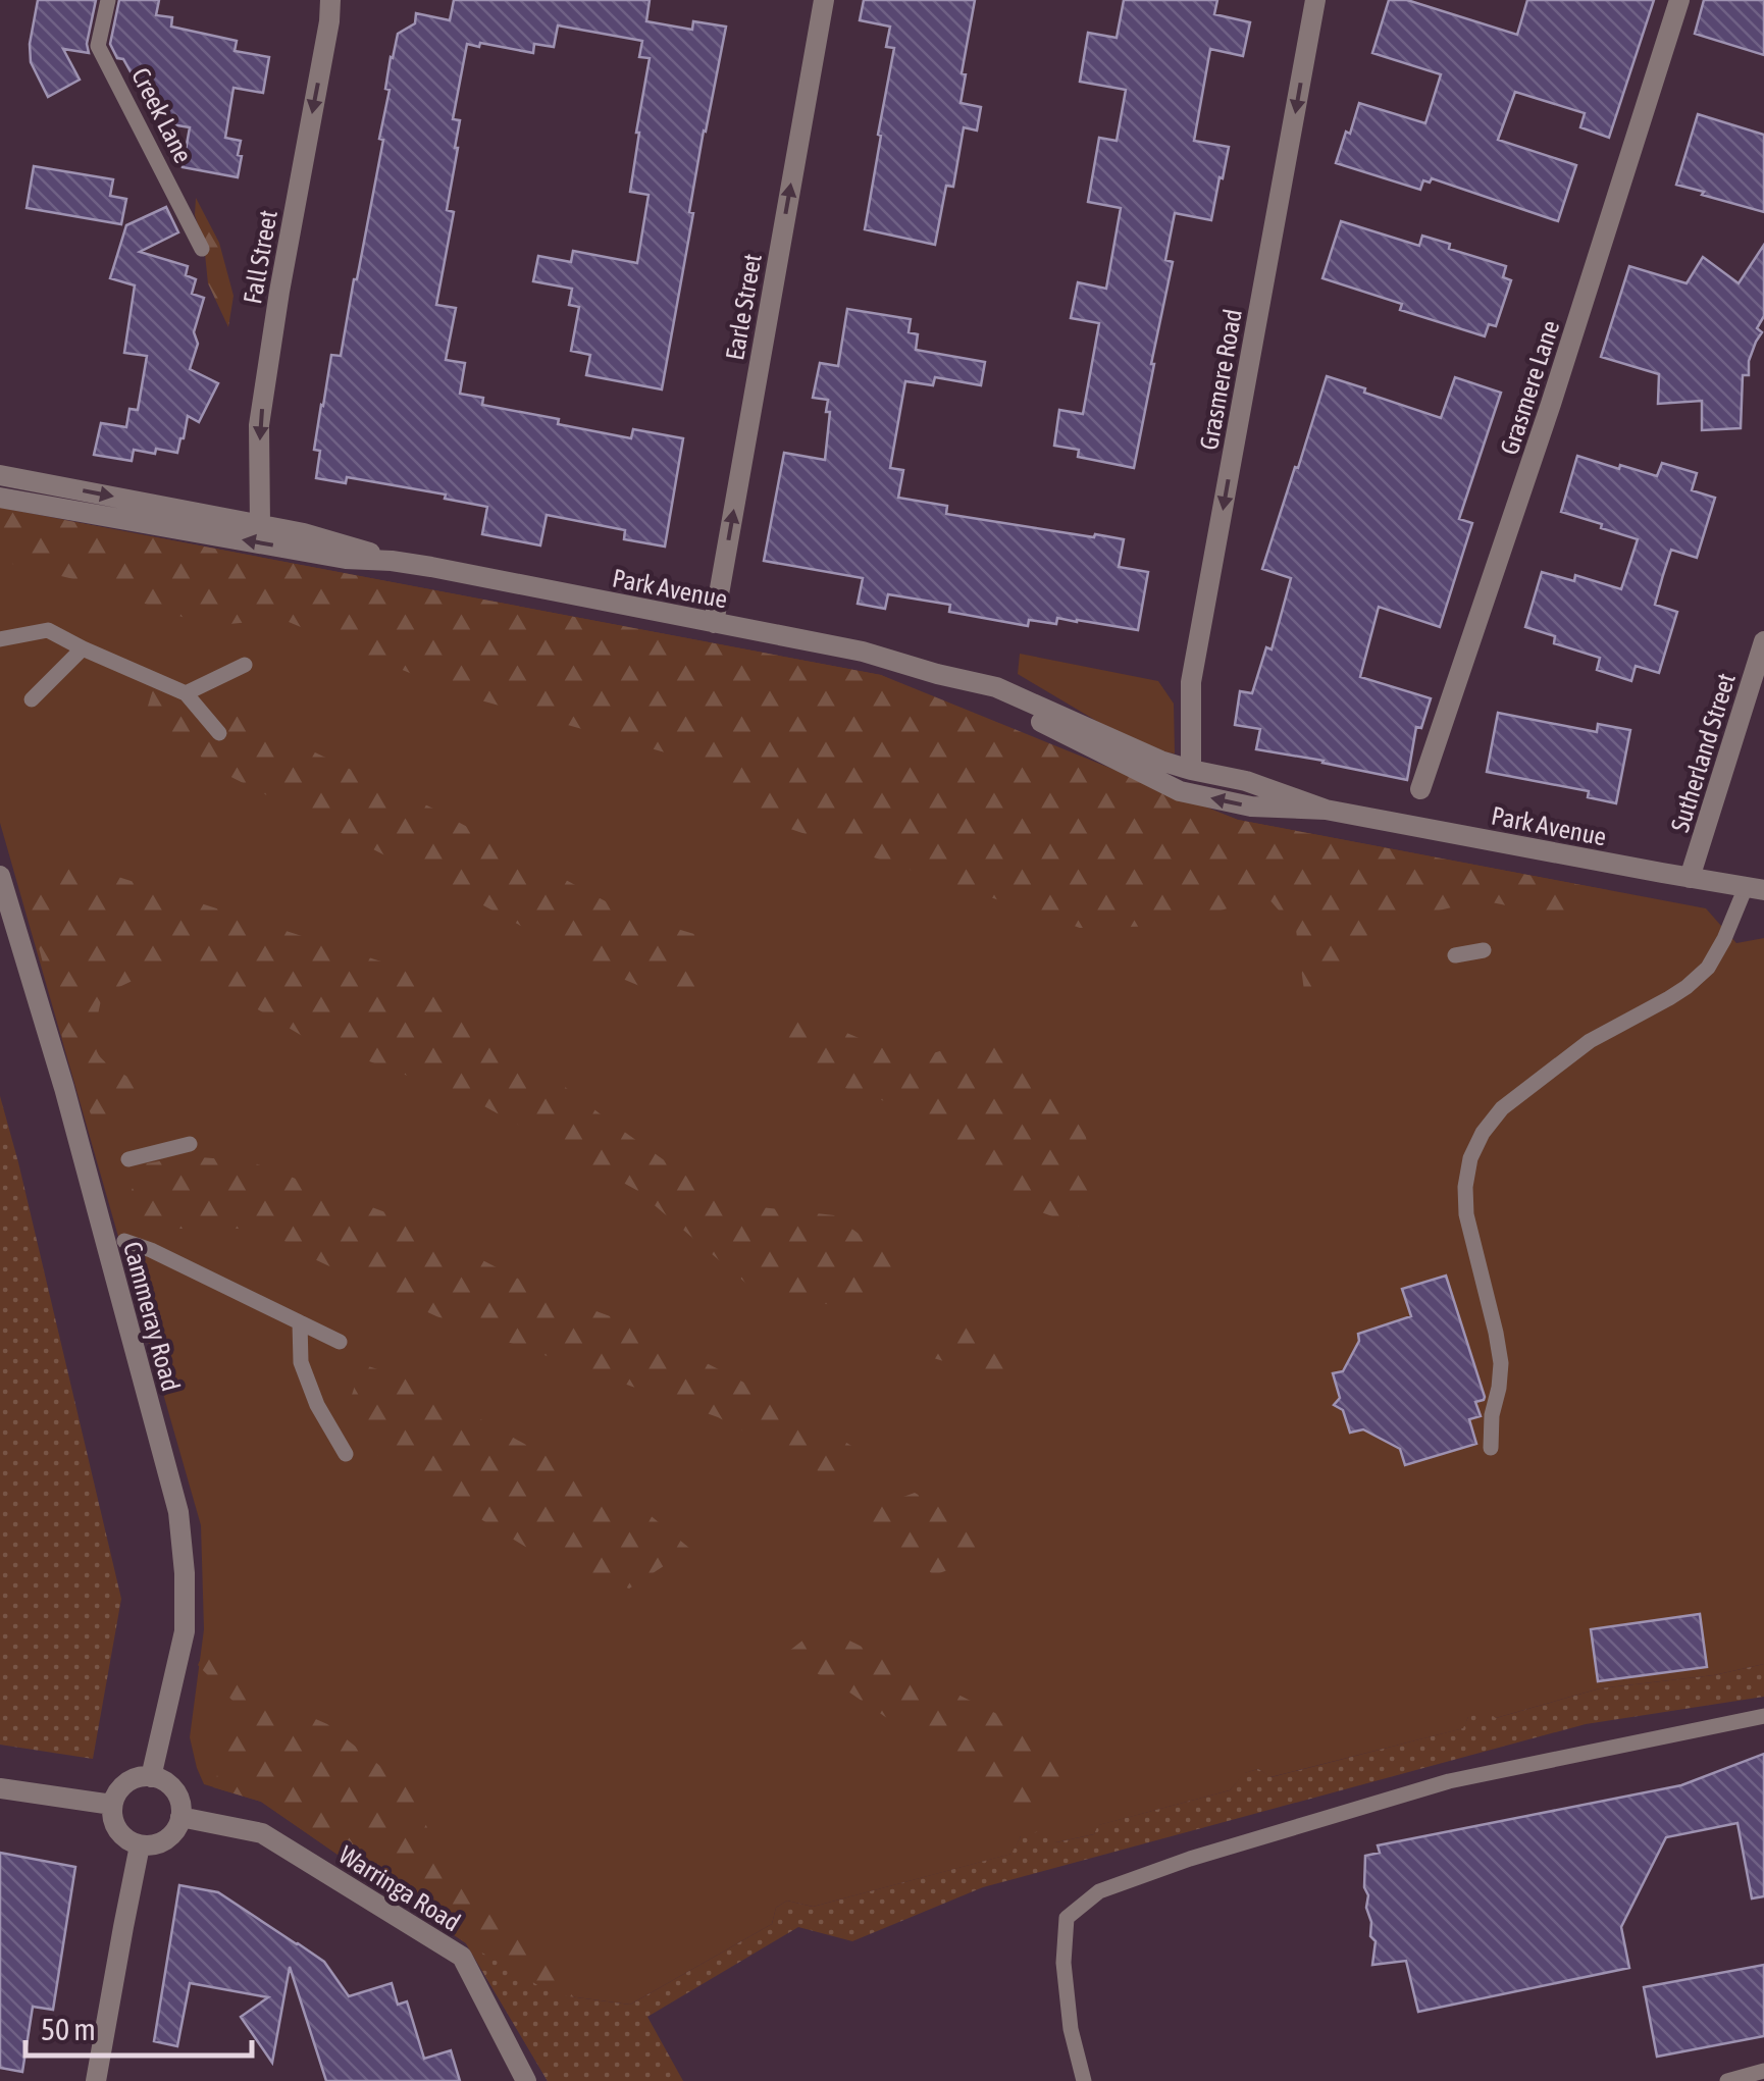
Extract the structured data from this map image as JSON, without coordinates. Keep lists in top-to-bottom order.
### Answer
{
  "streets": {
    "street": [
      "Fall Street",
      "Earle Street",
      "Grasmere Road",
      "Grasmere Lane",
      "Park Avenue",
      "Sutherland Street",
      "Cammeray Road",
      "Warringa Road"
    ],
    "lane": ["Creek Lane"]
  },
  "crossings": [
    ["Fall Street", "Park Avenue"],
    ["Earle Street", "Park Avenue"],
    ["Grasmere Road", "Park Avenue"],
    ["Park Avenue", "Sutherland Street"],
    ["Cammeray Road", "Warringa Road"]
  ],
  "one_way": ["Fall Street", "Earle Street", "Grasmere Road"],
  "scale_bar": "50 m"
}
